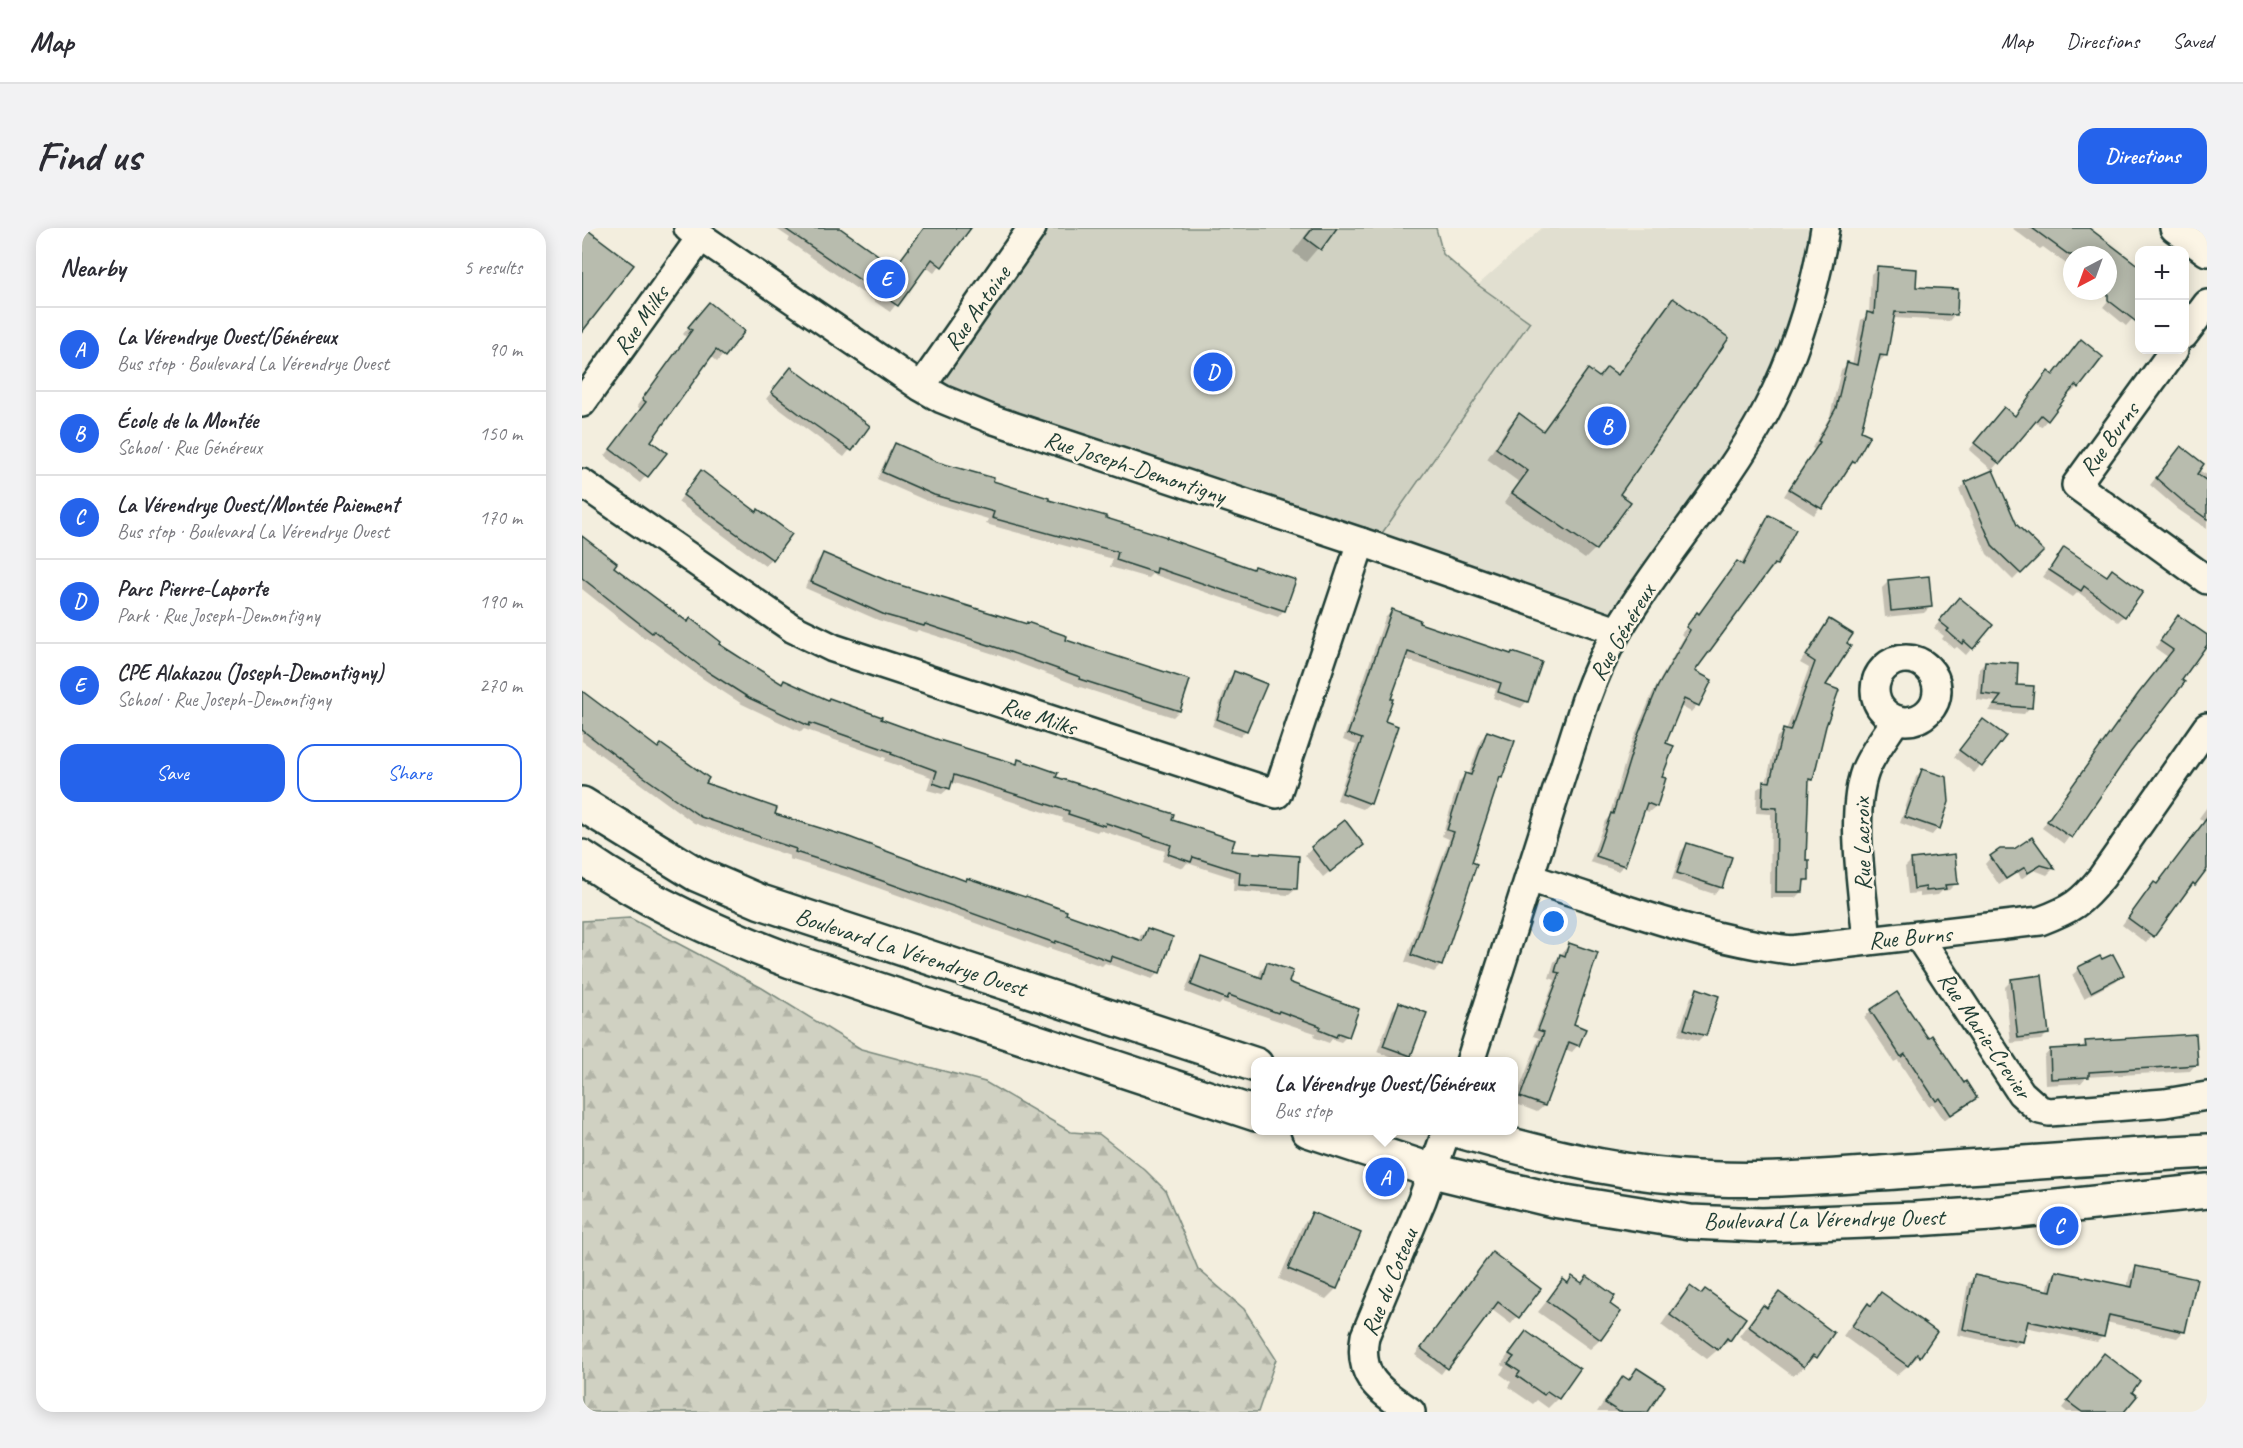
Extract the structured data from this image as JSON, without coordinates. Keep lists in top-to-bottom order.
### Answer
{
  "streets": {
    "main road": ["Boulevard La Vérendrye Ouest"],
    "street": [
      "Rue Antoine",
      "Rue Milks",
      "Rue Burns",
      "Rue Joseph-Demontigny",
      "Rue Généreux",
      "Rue Lacroix",
      "Rue Marie-Crevier",
      "Rue du Coteau"
    ]
  },
  "crossings": [
    ["Rue Antoine", "Rue Joseph-Demontigny"],
    ["Rue Milks", "Rue Joseph-Demontigny"],
    ["Rue Burns", "Rue Généreux"],
    ["Rue Burns", "Rue Lacroix"],
    ["Rue Burns", "Rue Marie-Crevier"],
    ["Rue Joseph-Demontigny", "Rue Généreux"],
    ["Boulevard La Vérendrye Ouest", "Rue du Coteau"]
  ],
  "north": "bottom left",
  "page": {
    "header": "Map",
    "nav": ["Map", "Directions", "Saved"],
    "buttons": [
      "Directions",
      ["Save", "Share"]
    ],
    "title": "Find us",
    "heading": ["Nearby", "5 results"],
    "map_buttons": ["+", "−"],
    "pins": [
      "E",
      "D",
      "B",
      "A",
      "C"
    ],
    "list": [
      {
        "mark": "A",
        "name": "La Vérendrye Ouest/Généreux",
        "note": "Bus stop · Boulevard La Vérendrye Ouest",
        "value": "90 m"
      },
      {
        "mark": "B",
        "name": "École de la Montée",
        "note": "School · Rue Généreux",
        "value": "150 m"
      },
      {
        "mark": "C",
        "name": "La Vérendrye Ouest/Montée Paiement",
        "note": "Bus stop · Boulevard La Vérendrye Ouest",
        "value": "170 m"
      },
      {
        "mark": "D",
        "name": "Parc Pierre-Laporte",
        "note": "Park · Rue Joseph-Demontigny",
        "value": "190 m"
      },
      {
        "mark": "E",
        "name": "CPE Alakazou (Joseph-Demontigny)",
        "note": "School · Rue Joseph-Demontigny",
        "value": "270 m"
      }
    ],
    "popup": ["La Vérendrye Ouest/Généreux", "Bus stop"]
  }
}
